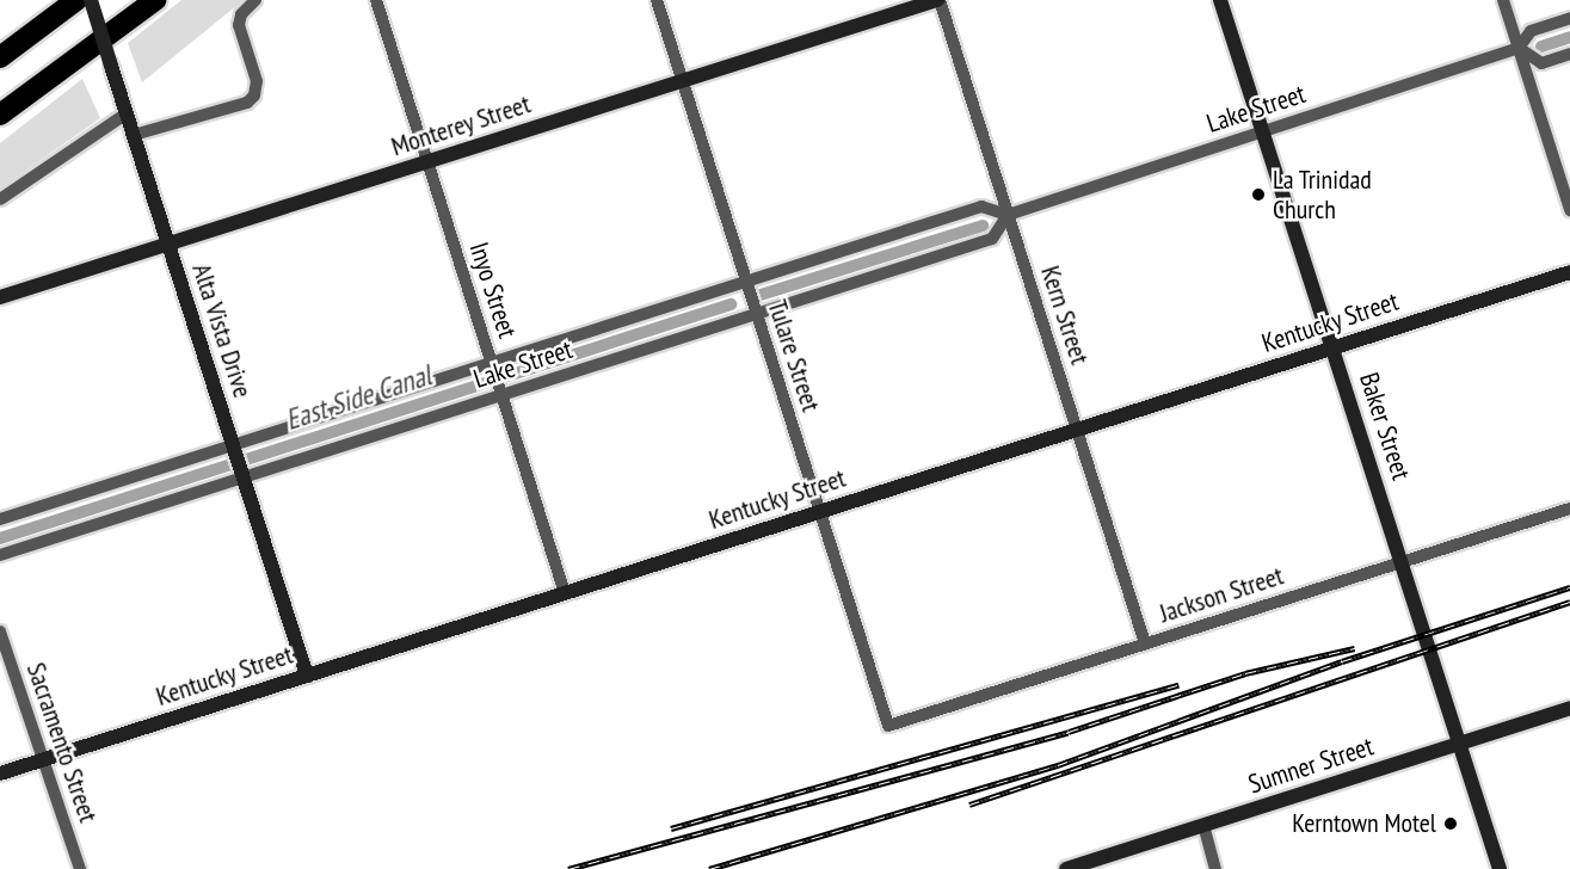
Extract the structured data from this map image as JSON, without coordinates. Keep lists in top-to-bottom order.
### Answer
{
  "streets": {
    "street": [
      "Lake Street",
      "Monterey Street",
      "Inyo Street",
      "Kern Street",
      "Kentucky Street",
      "Alta Vista Drive",
      "Tulare Street",
      "Baker Street",
      "Jackson Street",
      "Sacramento Street",
      "Sumner Street"
    ]
  },
  "crossings": [
    ["Lake Street", "Inyo Street"],
    ["Lake Street", "Kern Street"],
    ["Lake Street", "Alta Vista Drive"],
    ["Lake Street", "Tulare Street"],
    ["Lake Street", "Baker Street"],
    ["Monterey Street", "Inyo Street"],
    ["Monterey Street", "Kern Street"],
    ["Monterey Street", "Alta Vista Drive"],
    ["Monterey Street", "Tulare Street"],
    ["Inyo Street", "Kentucky Street"],
    ["Kern Street", "Kentucky Street"],
    ["Kern Street", "Jackson Street"],
    ["Kentucky Street", "Alta Vista Drive"],
    ["Kentucky Street", "Tulare Street"],
    ["Kentucky Street", "Baker Street"],
    ["Kentucky Street", "Sacramento Street"],
    ["Tulare Street", "Jackson Street"],
    ["Baker Street", "Jackson Street"],
    ["Baker Street", "Sumner Street"]
  ],
  "water": ["East Side Canal"],
  "places": ["La Trinidad Church", "Kerntown Motel"]
}
